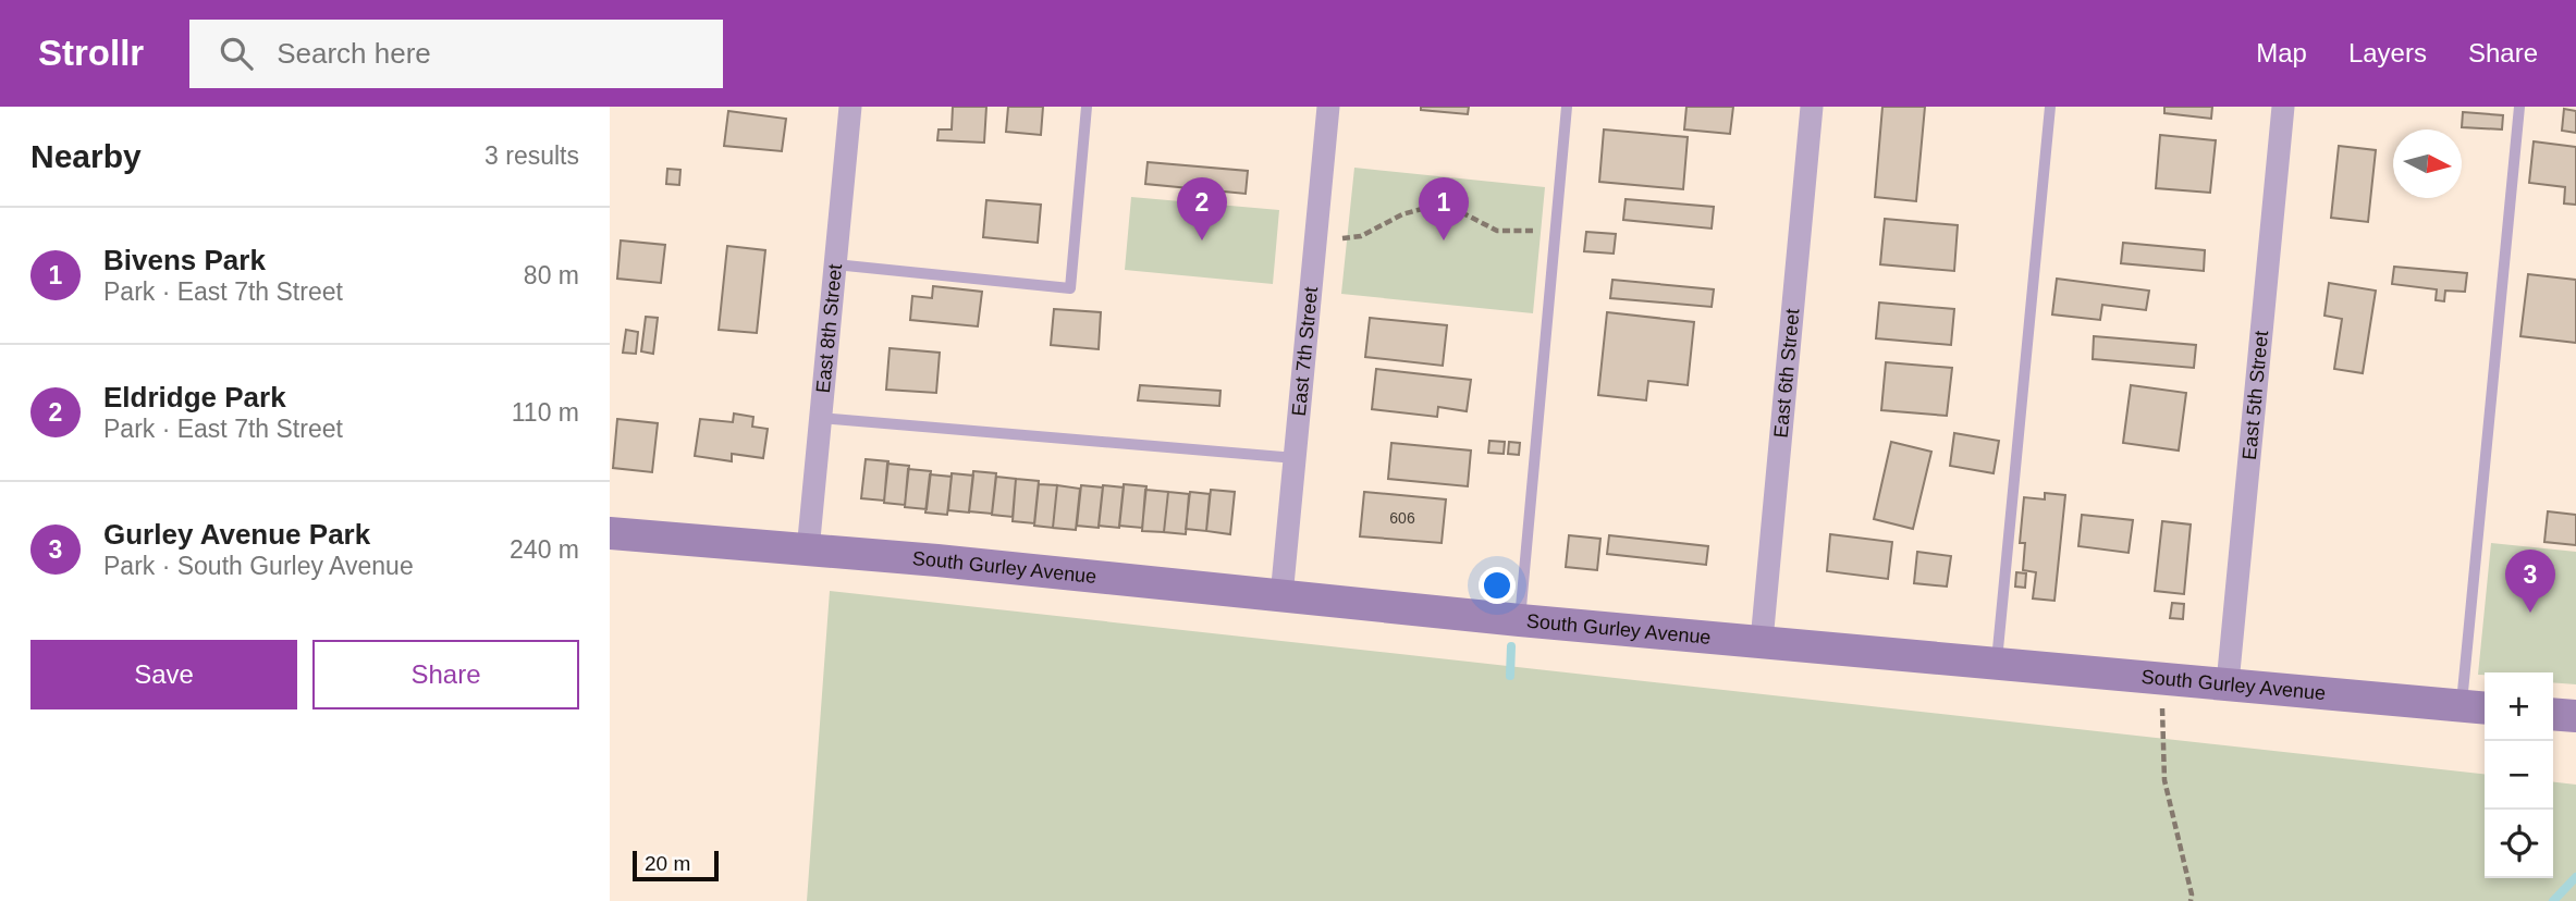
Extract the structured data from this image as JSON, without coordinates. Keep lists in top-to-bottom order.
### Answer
{
  "streets": {
    "street": [
      "East 8th Street",
      "East 7th Street",
      "East 6th Street",
      "East 5th Street",
      "South Gurley Avenue"
    ]
  },
  "crossings": [
    ["East 8th Street", "South Gurley Avenue"],
    ["East 7th Street", "South Gurley Avenue"],
    ["East 6th Street", "South Gurley Avenue"],
    ["East 5th Street", "South Gurley Avenue"]
  ],
  "house_numbers": ["606"],
  "scale_bar": "20 m",
  "north": "right",
  "page": {
    "header": "Strollr",
    "search": "Search here",
    "nav": ["Map", "Layers", "Share"],
    "heading": ["Nearby", "3 results"],
    "pins": ["1", "2", "3"],
    "list": [
      {
        "mark": "1",
        "name": "Bivens Park",
        "note": "Park · East 7th Street",
        "value": "80 m"
      },
      {
        "mark": "2",
        "name": "Eldridge Park",
        "note": "Park · East 7th Street",
        "value": "110 m"
      },
      {
        "mark": "3",
        "name": "Gurley Avenue Park",
        "note": "Park · South Gurley Avenue",
        "value": "240 m"
      }
    ],
    "buttons": ["Save", "Share"],
    "map_buttons": ["+", "−"],
    "scale": "20 m"
  }
}
